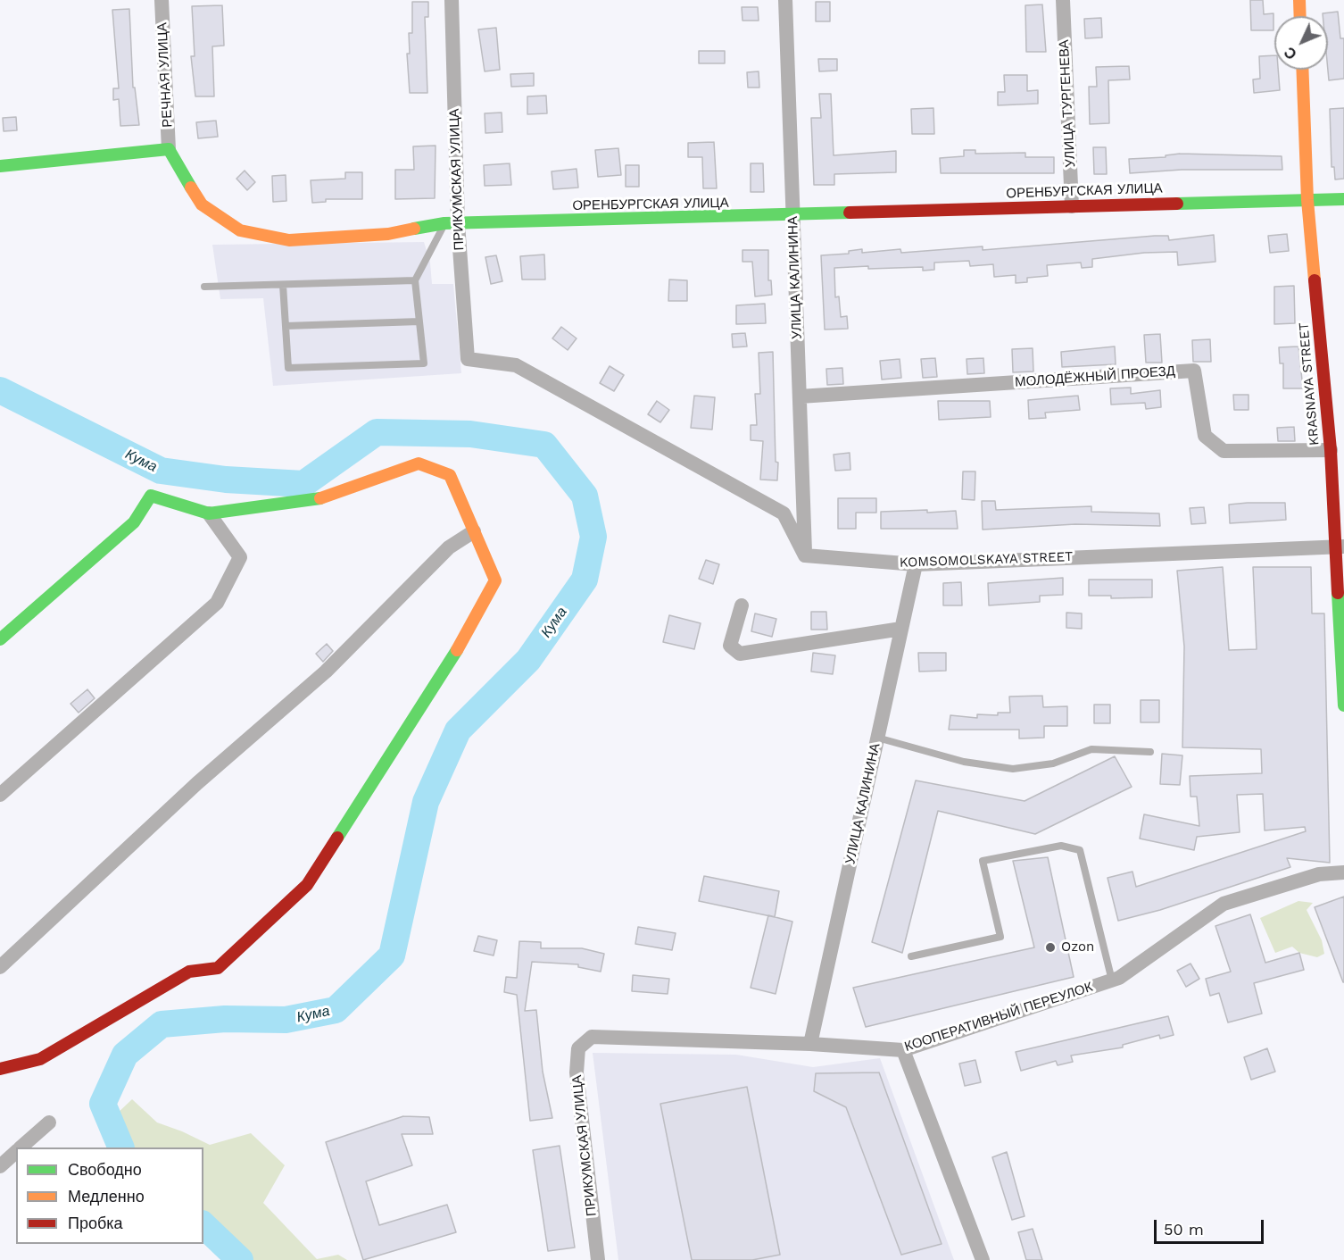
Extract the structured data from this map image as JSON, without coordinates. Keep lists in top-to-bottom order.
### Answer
{
  "streets": {
    "street": [
      "РЕЧНАЯ УЛИЦА",
      "УЛИЦА ТУРГЕНЕВА",
      "ПРИКУМСКАЯ УЛИЦА",
      "ОРЕНБУРГСКАЯ УЛИЦА",
      "УЛИЦА КАЛИНИНА",
      "МОЛОДЁЖНЫЙ ПРОЕЗД",
      "KRASNAYA STREET",
      "KOMSOMOLSKAYA STREET",
      "КООПЕРАТИВНЫЙ ПЕРЕУЛОК"
    ]
  },
  "crossings": [
    ["РЕЧНАЯ УЛИЦА", "ОРЕНБУРГСКАЯ УЛИЦА"],
    ["УЛИЦА ТУРГЕНЕВА", "ОРЕНБУРГСКАЯ УЛИЦА"],
    ["ПРИКУМСКАЯ УЛИЦА", "ОРЕНБУРГСКАЯ УЛИЦА"],
    ["ПРИКУМСКАЯ УЛИЦА", "УЛИЦА КАЛИНИНА"],
    ["ПРИКУМСКАЯ УЛИЦА", "KOMSOMOLSKAYA STREET"],
    ["ПРИКУМСКАЯ УЛИЦА", "КООПЕРАТИВНЫЙ ПЕРЕУЛОК"],
    ["ОРЕНБУРГСКАЯ УЛИЦА", "УЛИЦА КАЛИНИНА"],
    ["ОРЕНБУРГСКАЯ УЛИЦА", "KRASNAYA STREET"],
    ["УЛИЦА КАЛИНИНА", "МОЛОДЁЖНЫЙ ПРОЕЗД"],
    ["УЛИЦА КАЛИНИНА", "KOMSOMOLSKAYA STREET"],
    ["УЛИЦА КАЛИНИНА", "КООПЕРАТИВНЫЙ ПЕРЕУЛОК"],
    ["МОЛОДЁЖНЫЙ ПРОЕЗД", "KRASNAYA STREET"],
    ["KRASNAYA STREET", "KOMSOMOLSKAYA STREET"]
  ],
  "water": ["Кума"],
  "places": ["Ozon"],
  "legend": ["Свободно", "Медленно", "Пробка"],
  "scale_bar": "50 m",
  "north": "bottom left"
}
